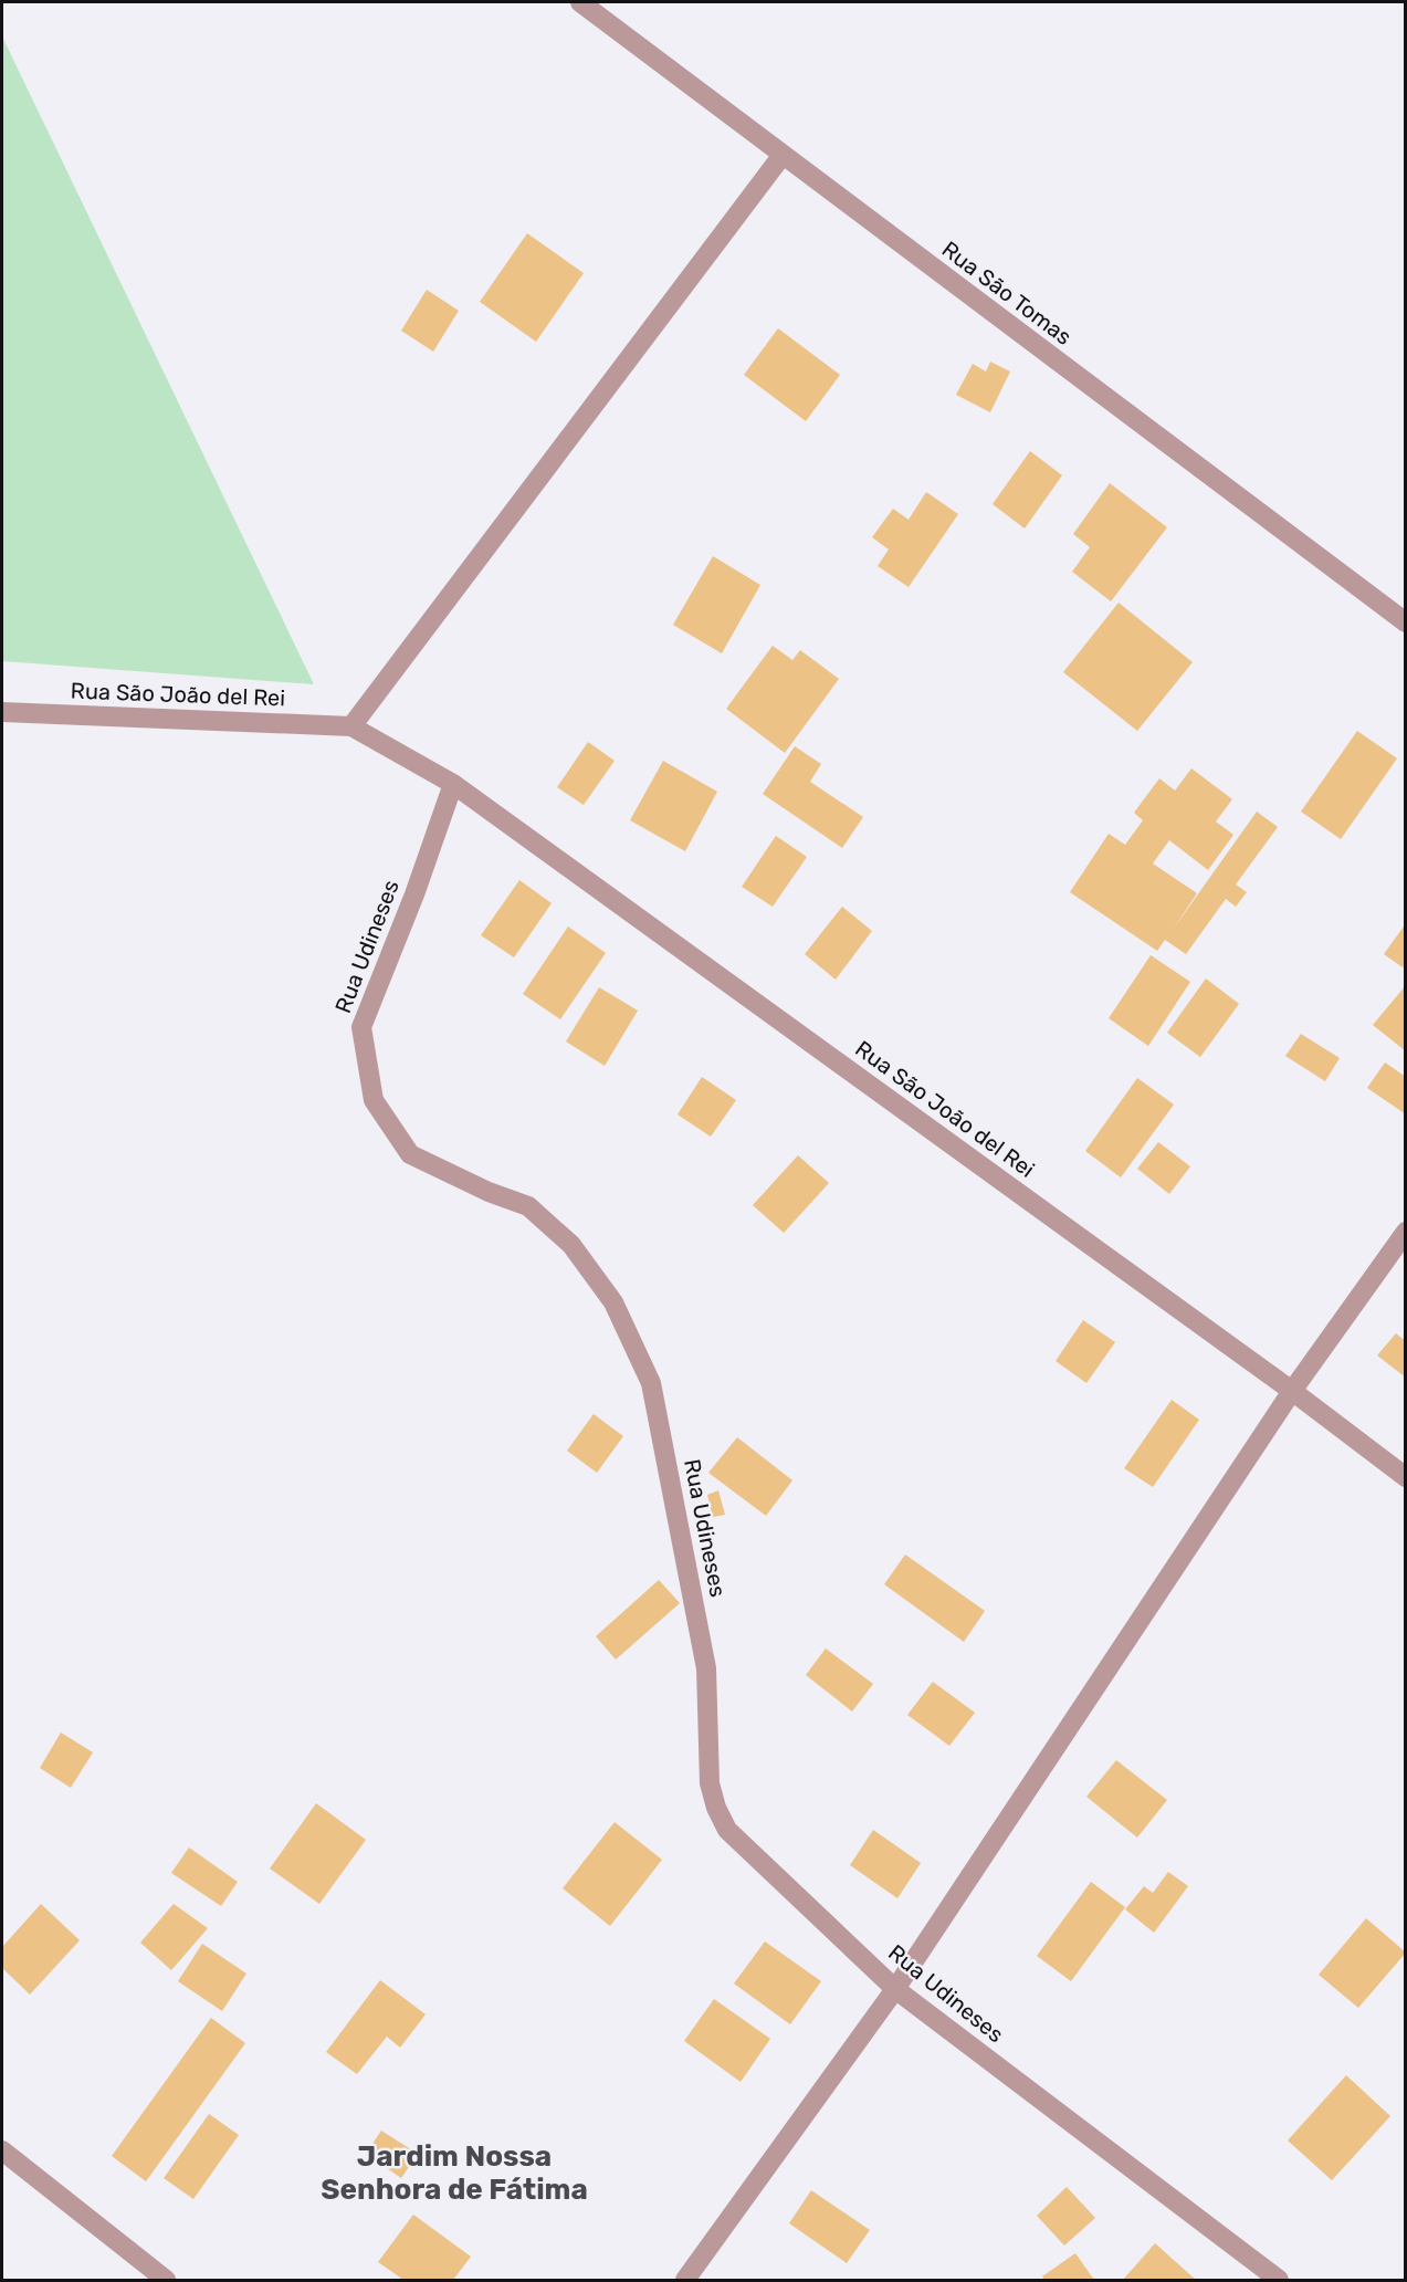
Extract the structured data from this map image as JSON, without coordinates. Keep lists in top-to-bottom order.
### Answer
{
  "streets": {
    "street": ["Rua São Tomas", "Rua São João del Rei", "Rua Udineses"]
  },
  "crossings": [
    ["Rua São João del Rei", "Rua Udineses"]
  ],
  "districts": ["Jardim Nossa Senhora de Fátima"]
}
